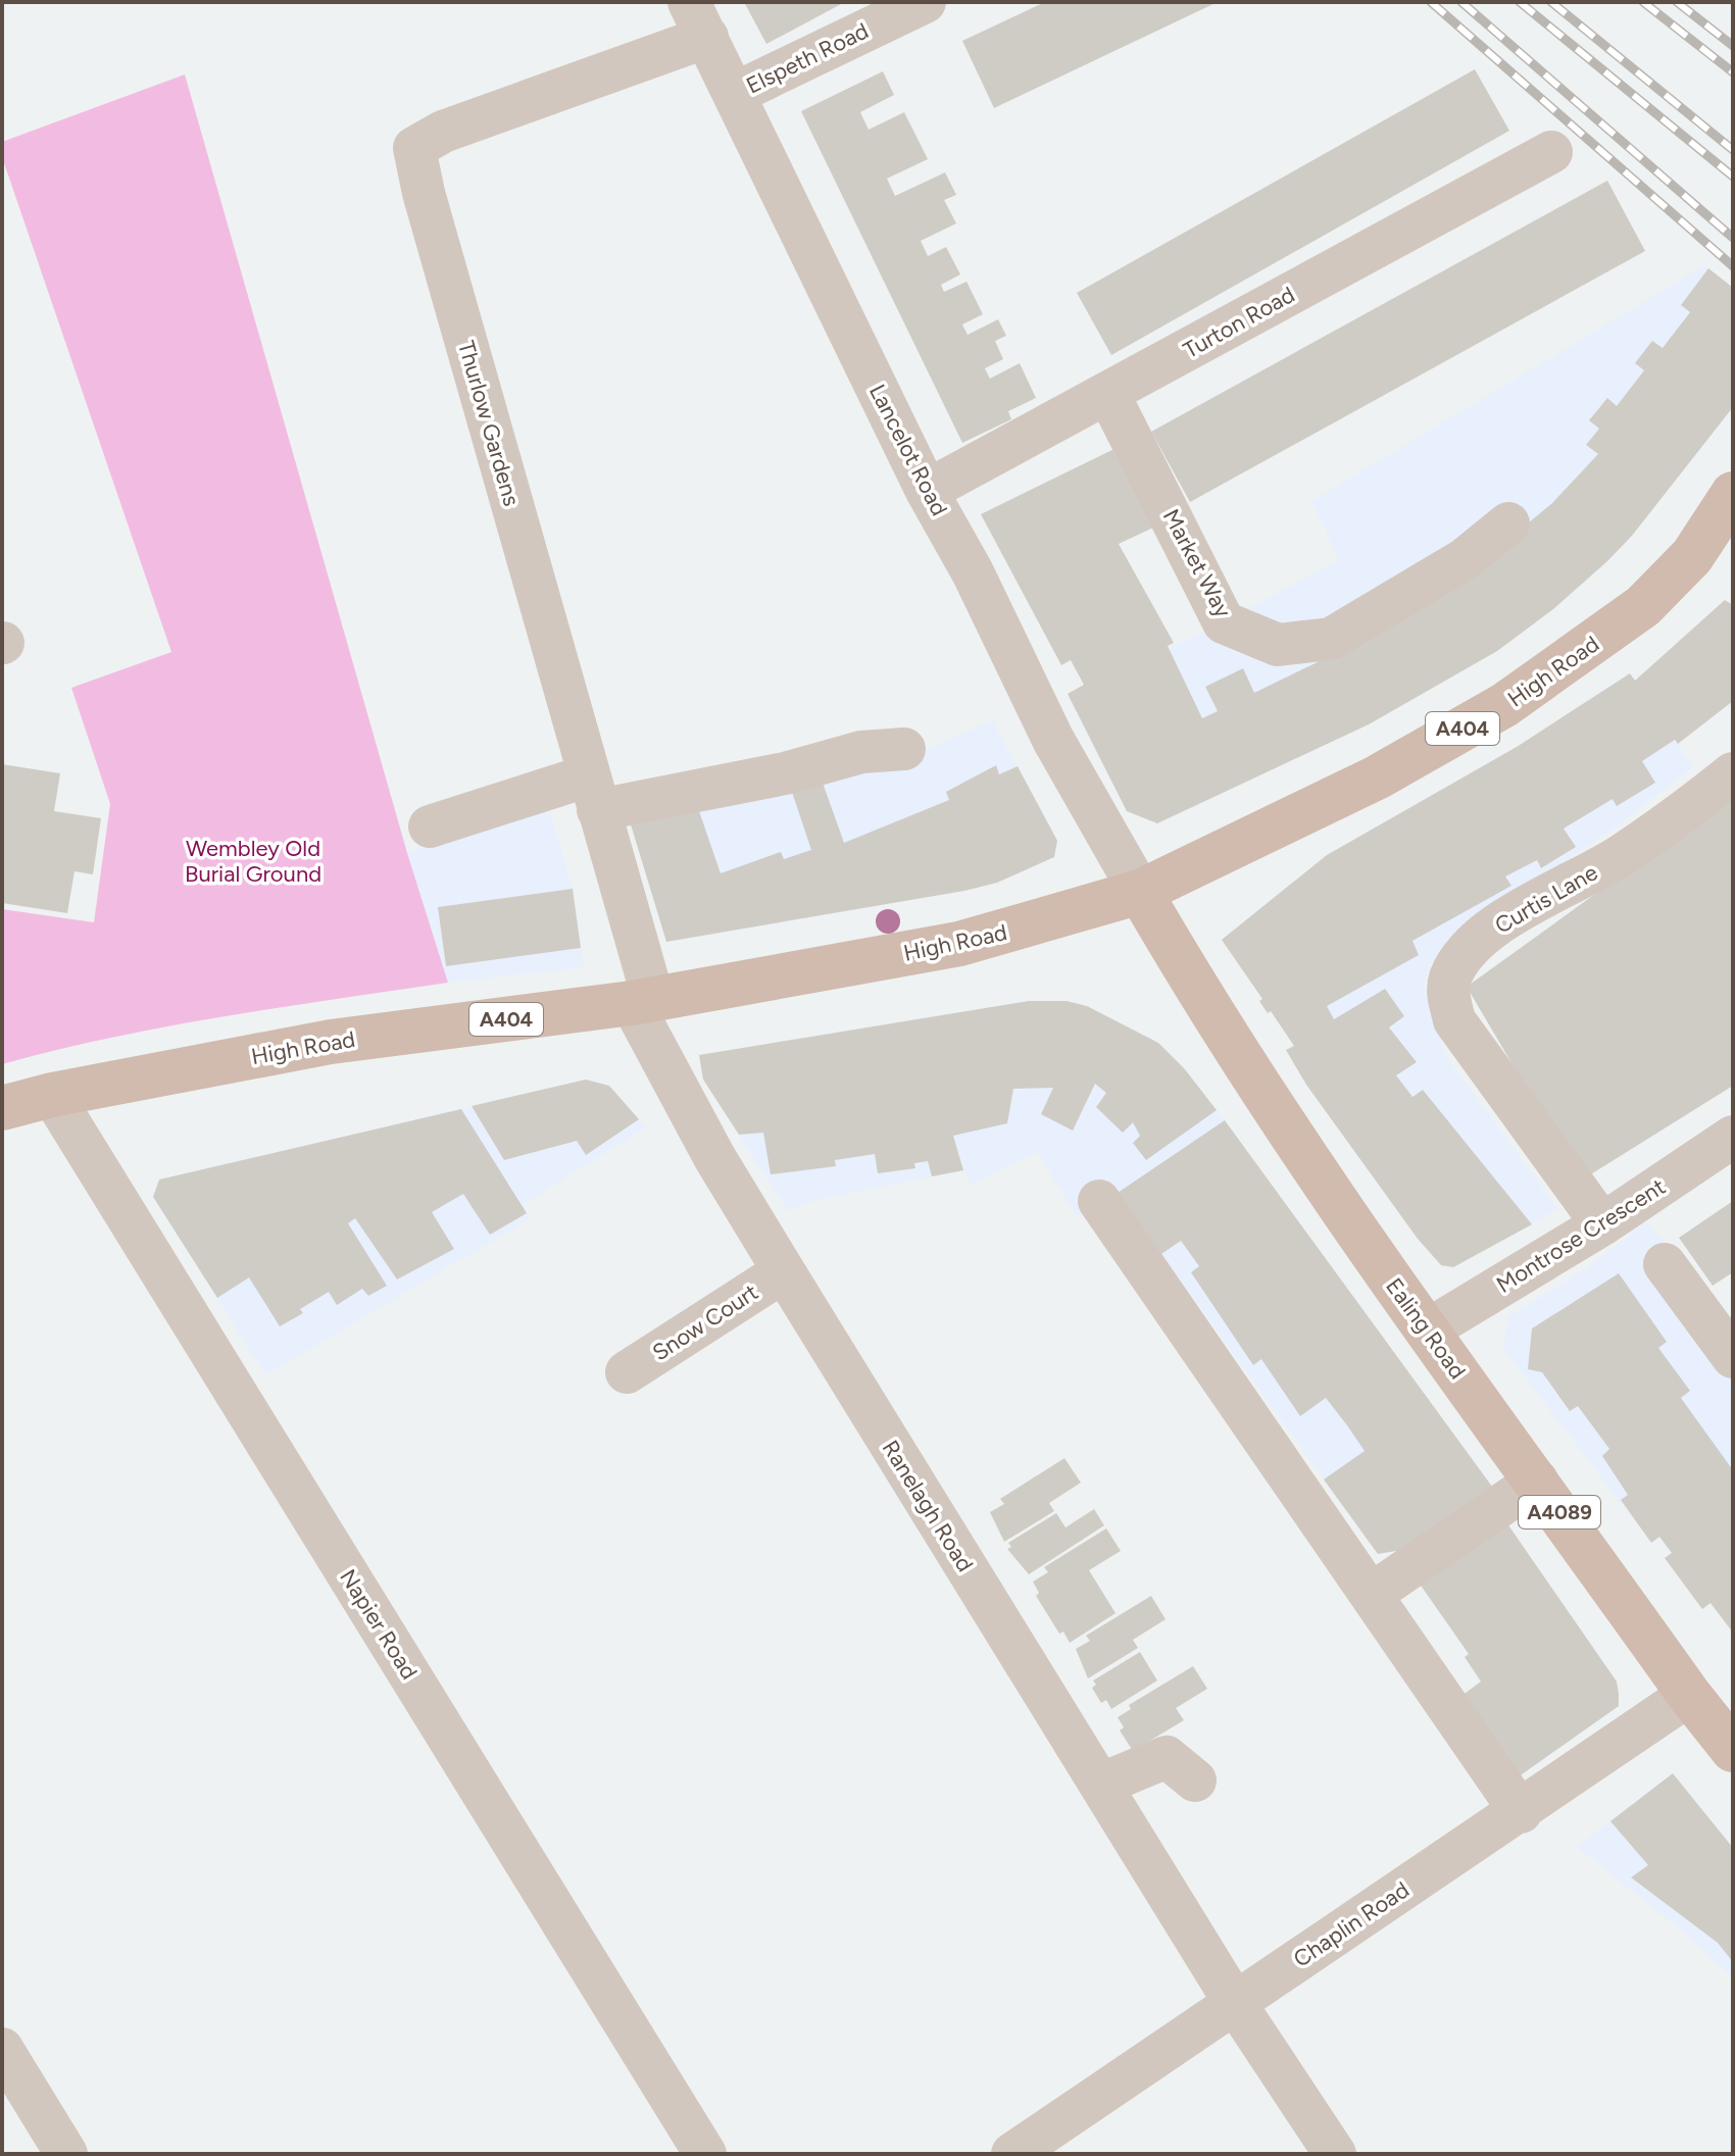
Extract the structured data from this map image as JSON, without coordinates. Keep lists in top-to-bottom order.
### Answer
{
  "streets": {
    "main road": [
      "High Road",
      "A404",
      "Ealing Road",
      "A4089"
    ],
    "street": [
      "Elspeth Road",
      "Turton Road",
      "Thurlow Gardens",
      "Lancelot Road",
      "Market Way",
      "Curtis Lane",
      "Montrose Crescent",
      "Snow Court",
      "Ranelagh Road",
      "Napier Road",
      "Chaplin Road"
    ]
  },
  "crossings": [
    ["Elspeth Road", "Lancelot Road"],
    ["Turton Road", "Lancelot Road"],
    ["Turton Road", "Market Way"],
    ["Thurlow Gardens", "Lancelot Road"],
    ["Thurlow Gardens", "High Road"],
    ["Thurlow Gardens", "Ranelagh Road"],
    ["Lancelot Road", "High Road"],
    ["Lancelot Road", "Ealing Road"],
    ["High Road", "A404"],
    ["High Road", "Ealing Road"],
    ["High Road", "Ranelagh Road"],
    ["High Road", "Napier Road"],
    ["A404", "Napier Road"],
    ["Curtis Lane", "Montrose Crescent"],
    ["Montrose Crescent", "Ealing Road"],
    ["Snow Court", "Ranelagh Road"],
    ["Ealing Road", "Chaplin Road"],
    ["Ranelagh Road", "Chaplin Road"]
  ],
  "parks": ["Wembley Old Burial Ground"]
}
